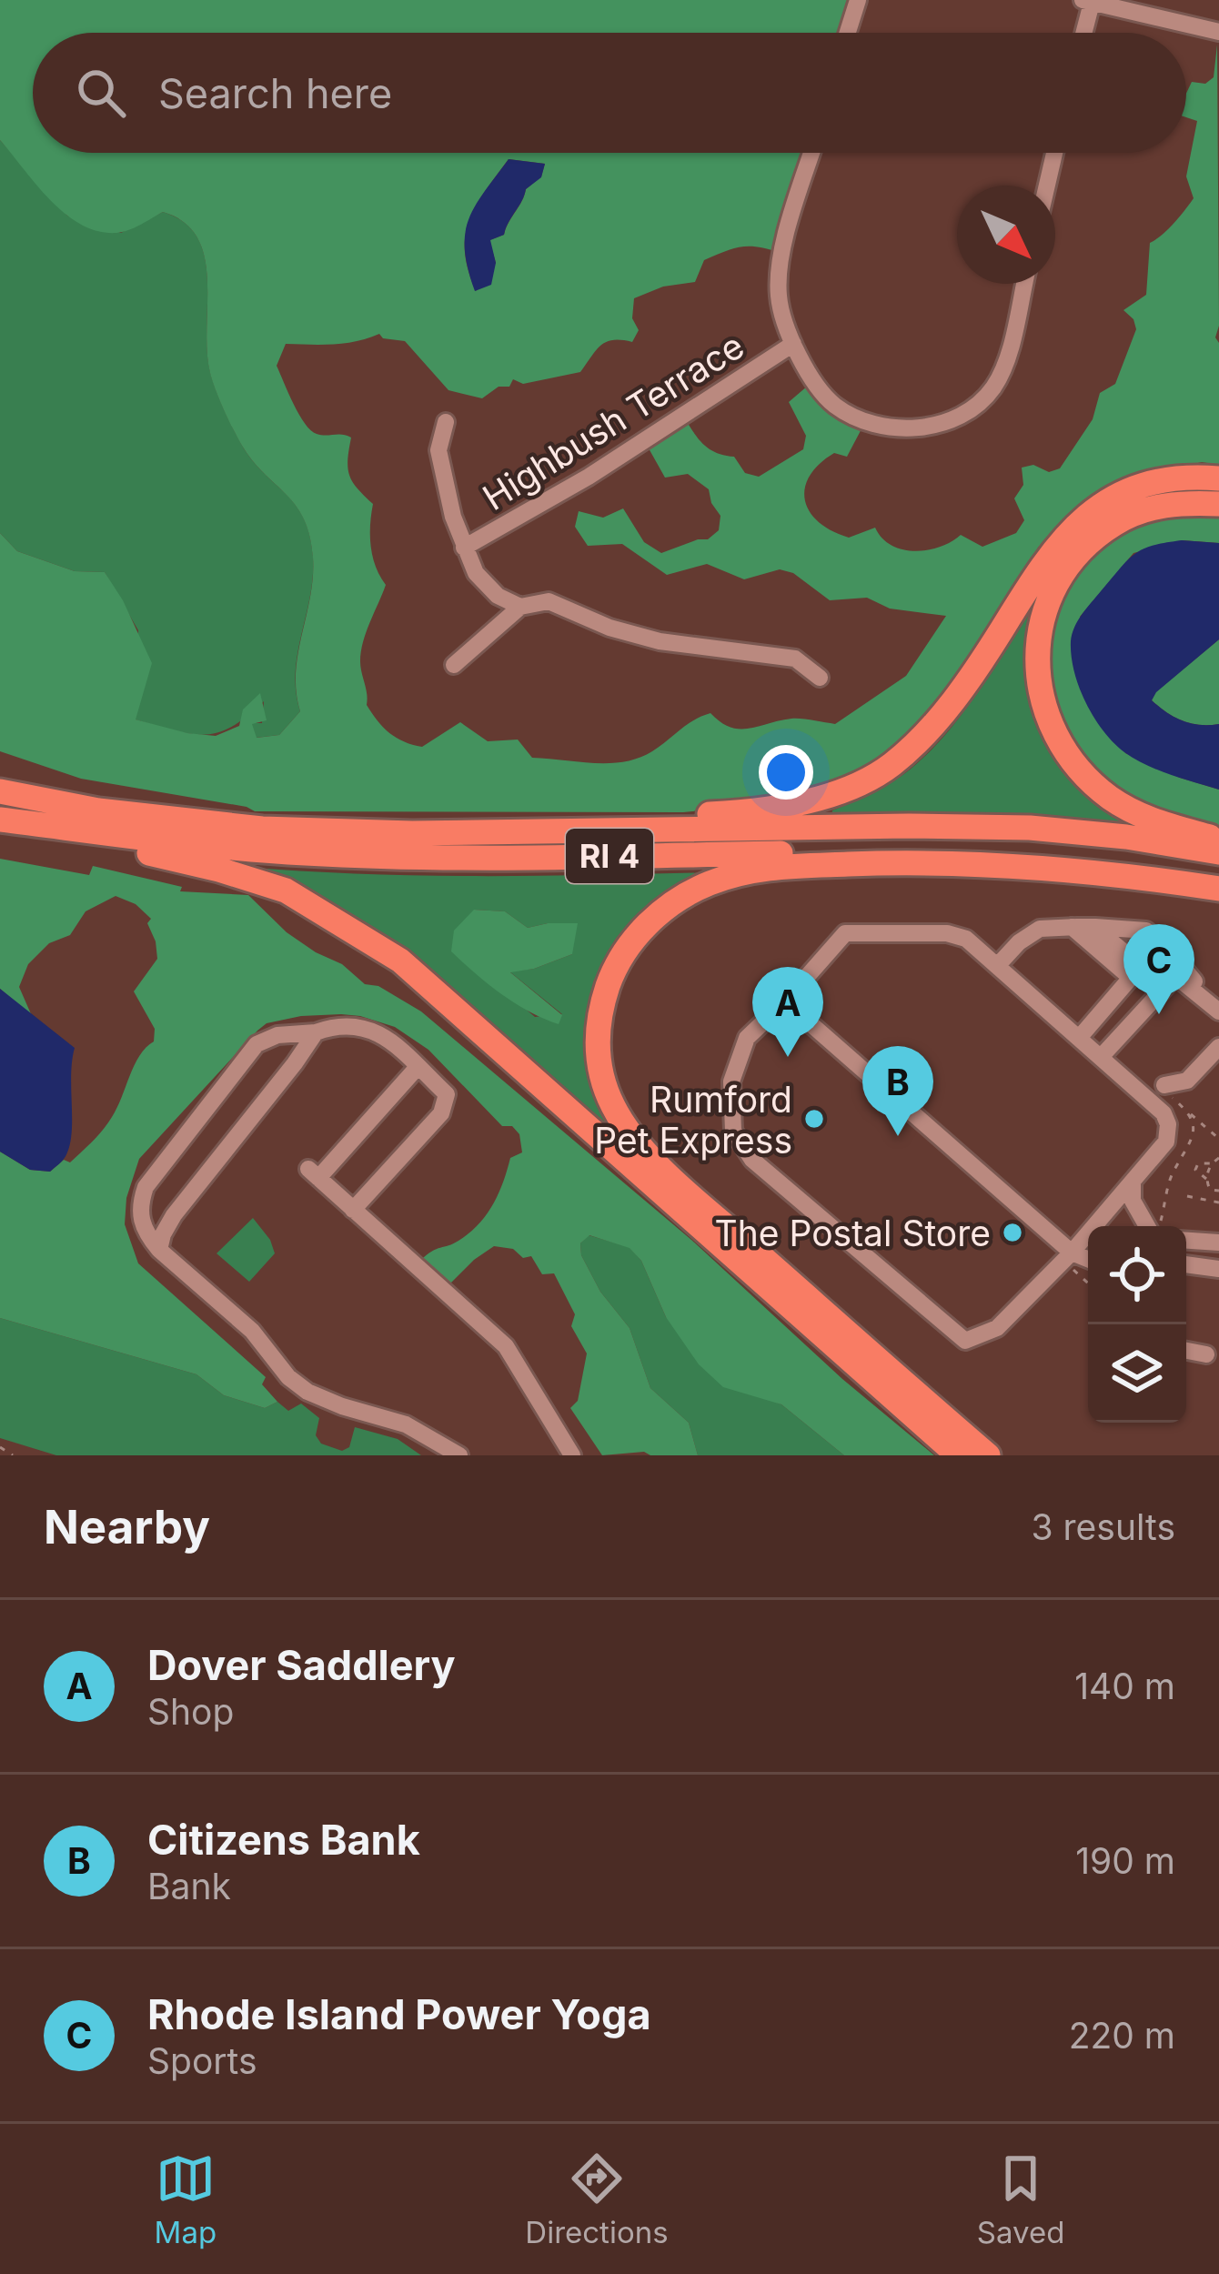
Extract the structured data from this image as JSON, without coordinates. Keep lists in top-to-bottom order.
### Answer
{
  "streets": {
    "highway": ["RI 4"],
    "street": ["Highbush Terrace"]
  },
  "places": ["Rumford Pet Express", "The Postal Store"],
  "north": "bottom right",
  "page": {
    "search": "Search here",
    "pins": ["C", "A", "B"],
    "heading": ["Nearby", "3 results"],
    "list": [
      {
        "mark": "A",
        "name": "Dover Saddlery",
        "note": "Shop",
        "value": "140 m"
      },
      {
        "mark": "B",
        "name": "Citizens Bank",
        "note": "Bank",
        "value": "190 m"
      },
      {
        "mark": "C",
        "name": "Rhode Island Power Yoga",
        "note": "Sports",
        "value": "220 m"
      }
    ],
    "nav": ["Map", "Directions", "Saved"]
  }
}
